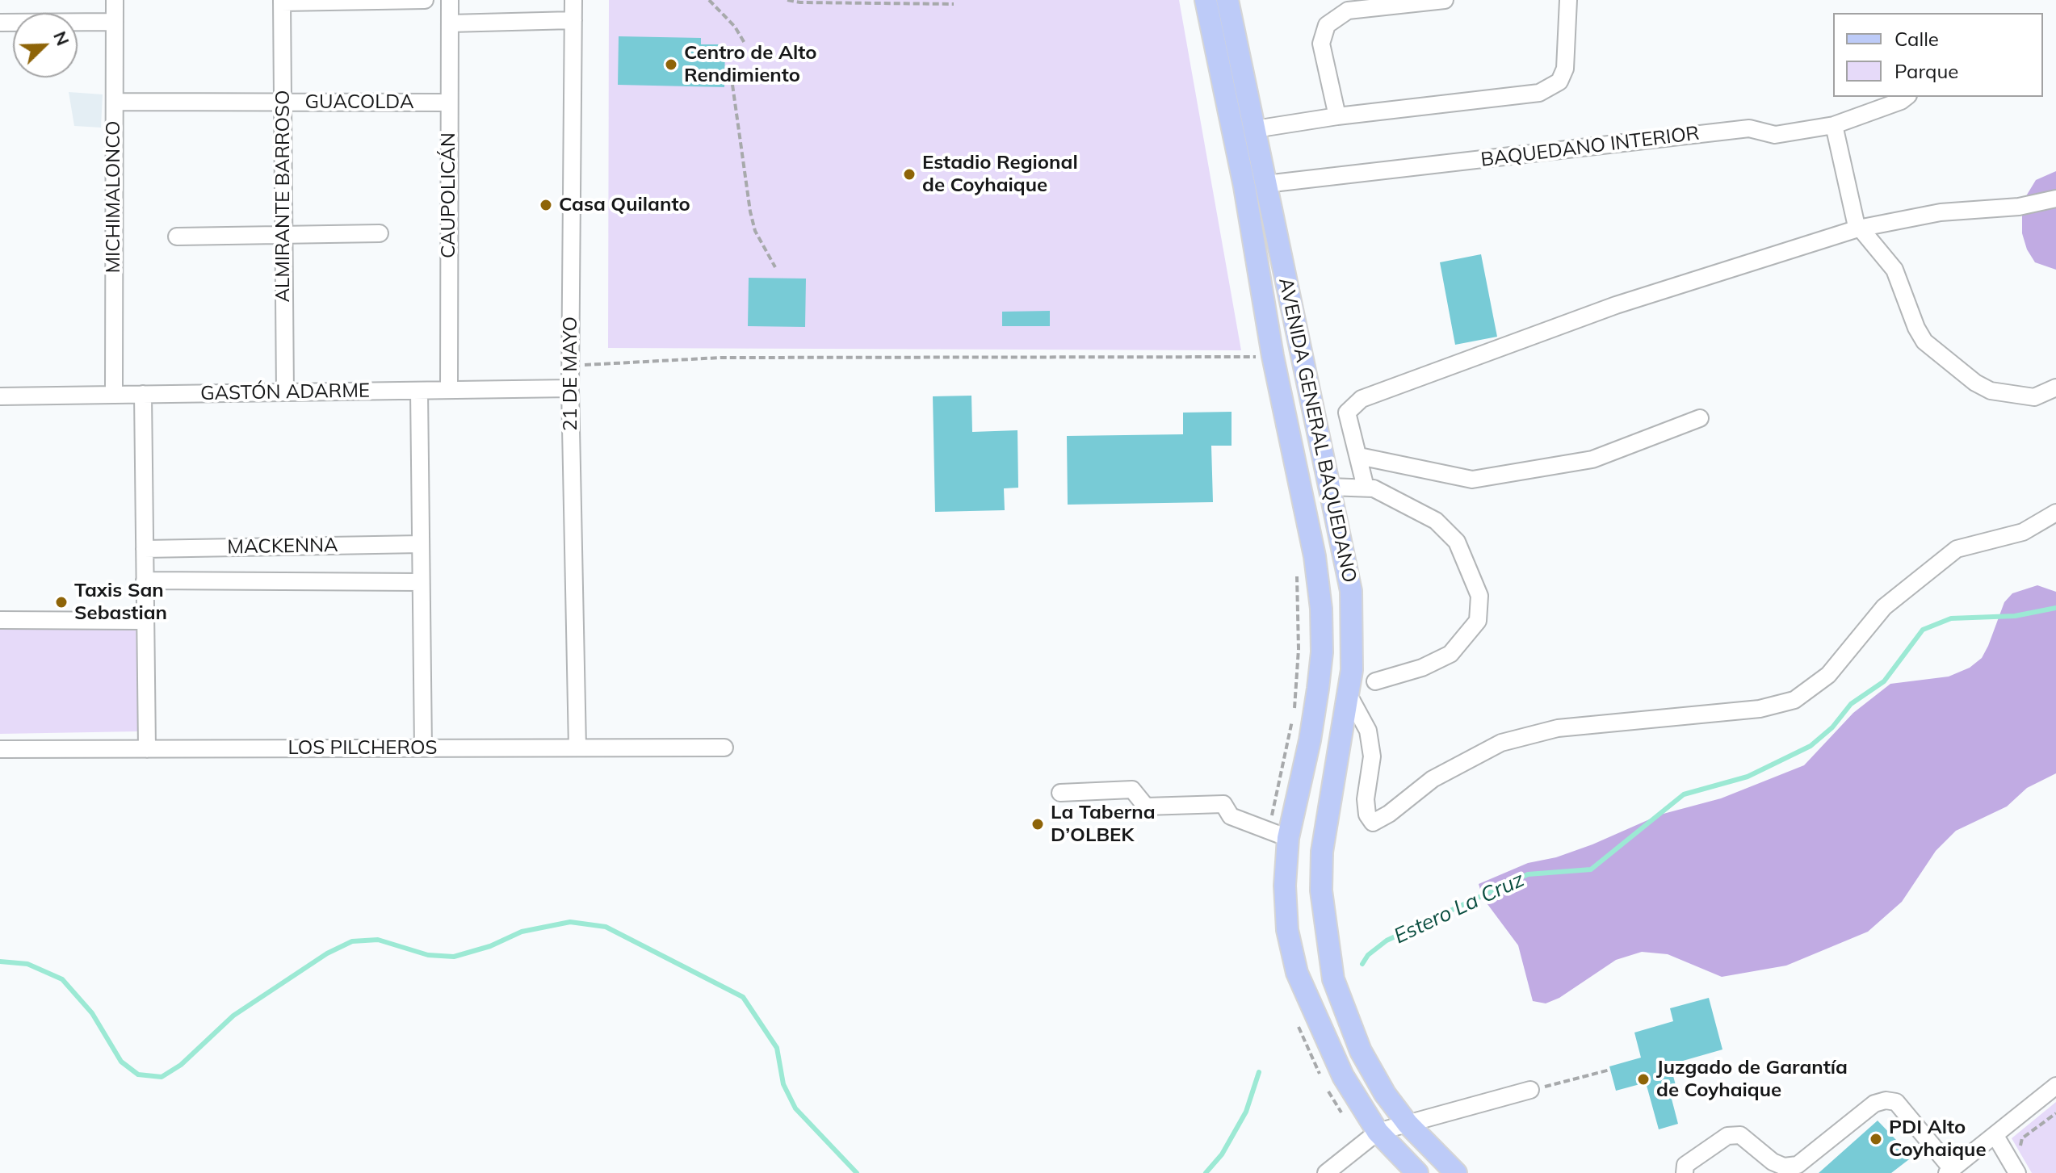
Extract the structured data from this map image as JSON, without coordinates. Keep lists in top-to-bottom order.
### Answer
{
  "streets": {
    "main road": ["AVENIDA GENERAL BAQUEDANO"],
    "street": [
      "GUACOLDA",
      "BAQUEDANO INTERIOR",
      "CAUPOLICÁN",
      "ALMIRANTE BARROSO",
      "MICHIMALONCO",
      "21 DE MAYO",
      "GASTÓN ADARME",
      "MACKENNA",
      "LOS PILCHEROS"
    ]
  },
  "crossings": [
    ["GUACOLDA", "CAUPOLICÁN"],
    ["GUACOLDA", "ALMIRANTE BARROSO"],
    ["GUACOLDA", "MICHIMALONCO"],
    ["BAQUEDANO INTERIOR", "AVENIDA GENERAL BAQUEDANO"],
    ["CAUPOLICÁN", "GASTÓN ADARME"],
    ["ALMIRANTE BARROSO", "GASTÓN ADARME"],
    ["MICHIMALONCO", "GASTÓN ADARME"],
    ["21 DE MAYO", "GASTÓN ADARME"],
    ["21 DE MAYO", "LOS PILCHEROS"]
  ],
  "water": ["Estero La Cruz"],
  "places": [
    "Centro de Alto Rendimiento",
    "Estadio Regional de Coyhaique",
    "Casa Quilanto",
    "Taxis San Sebastian",
    "La Taberna D’OLBEK",
    "Juzgado de Garantía de Coyhaique",
    "PDI Alto Coyhaique"
  ],
  "legend": ["Calle", "Parque"],
  "north": "top right"
}
